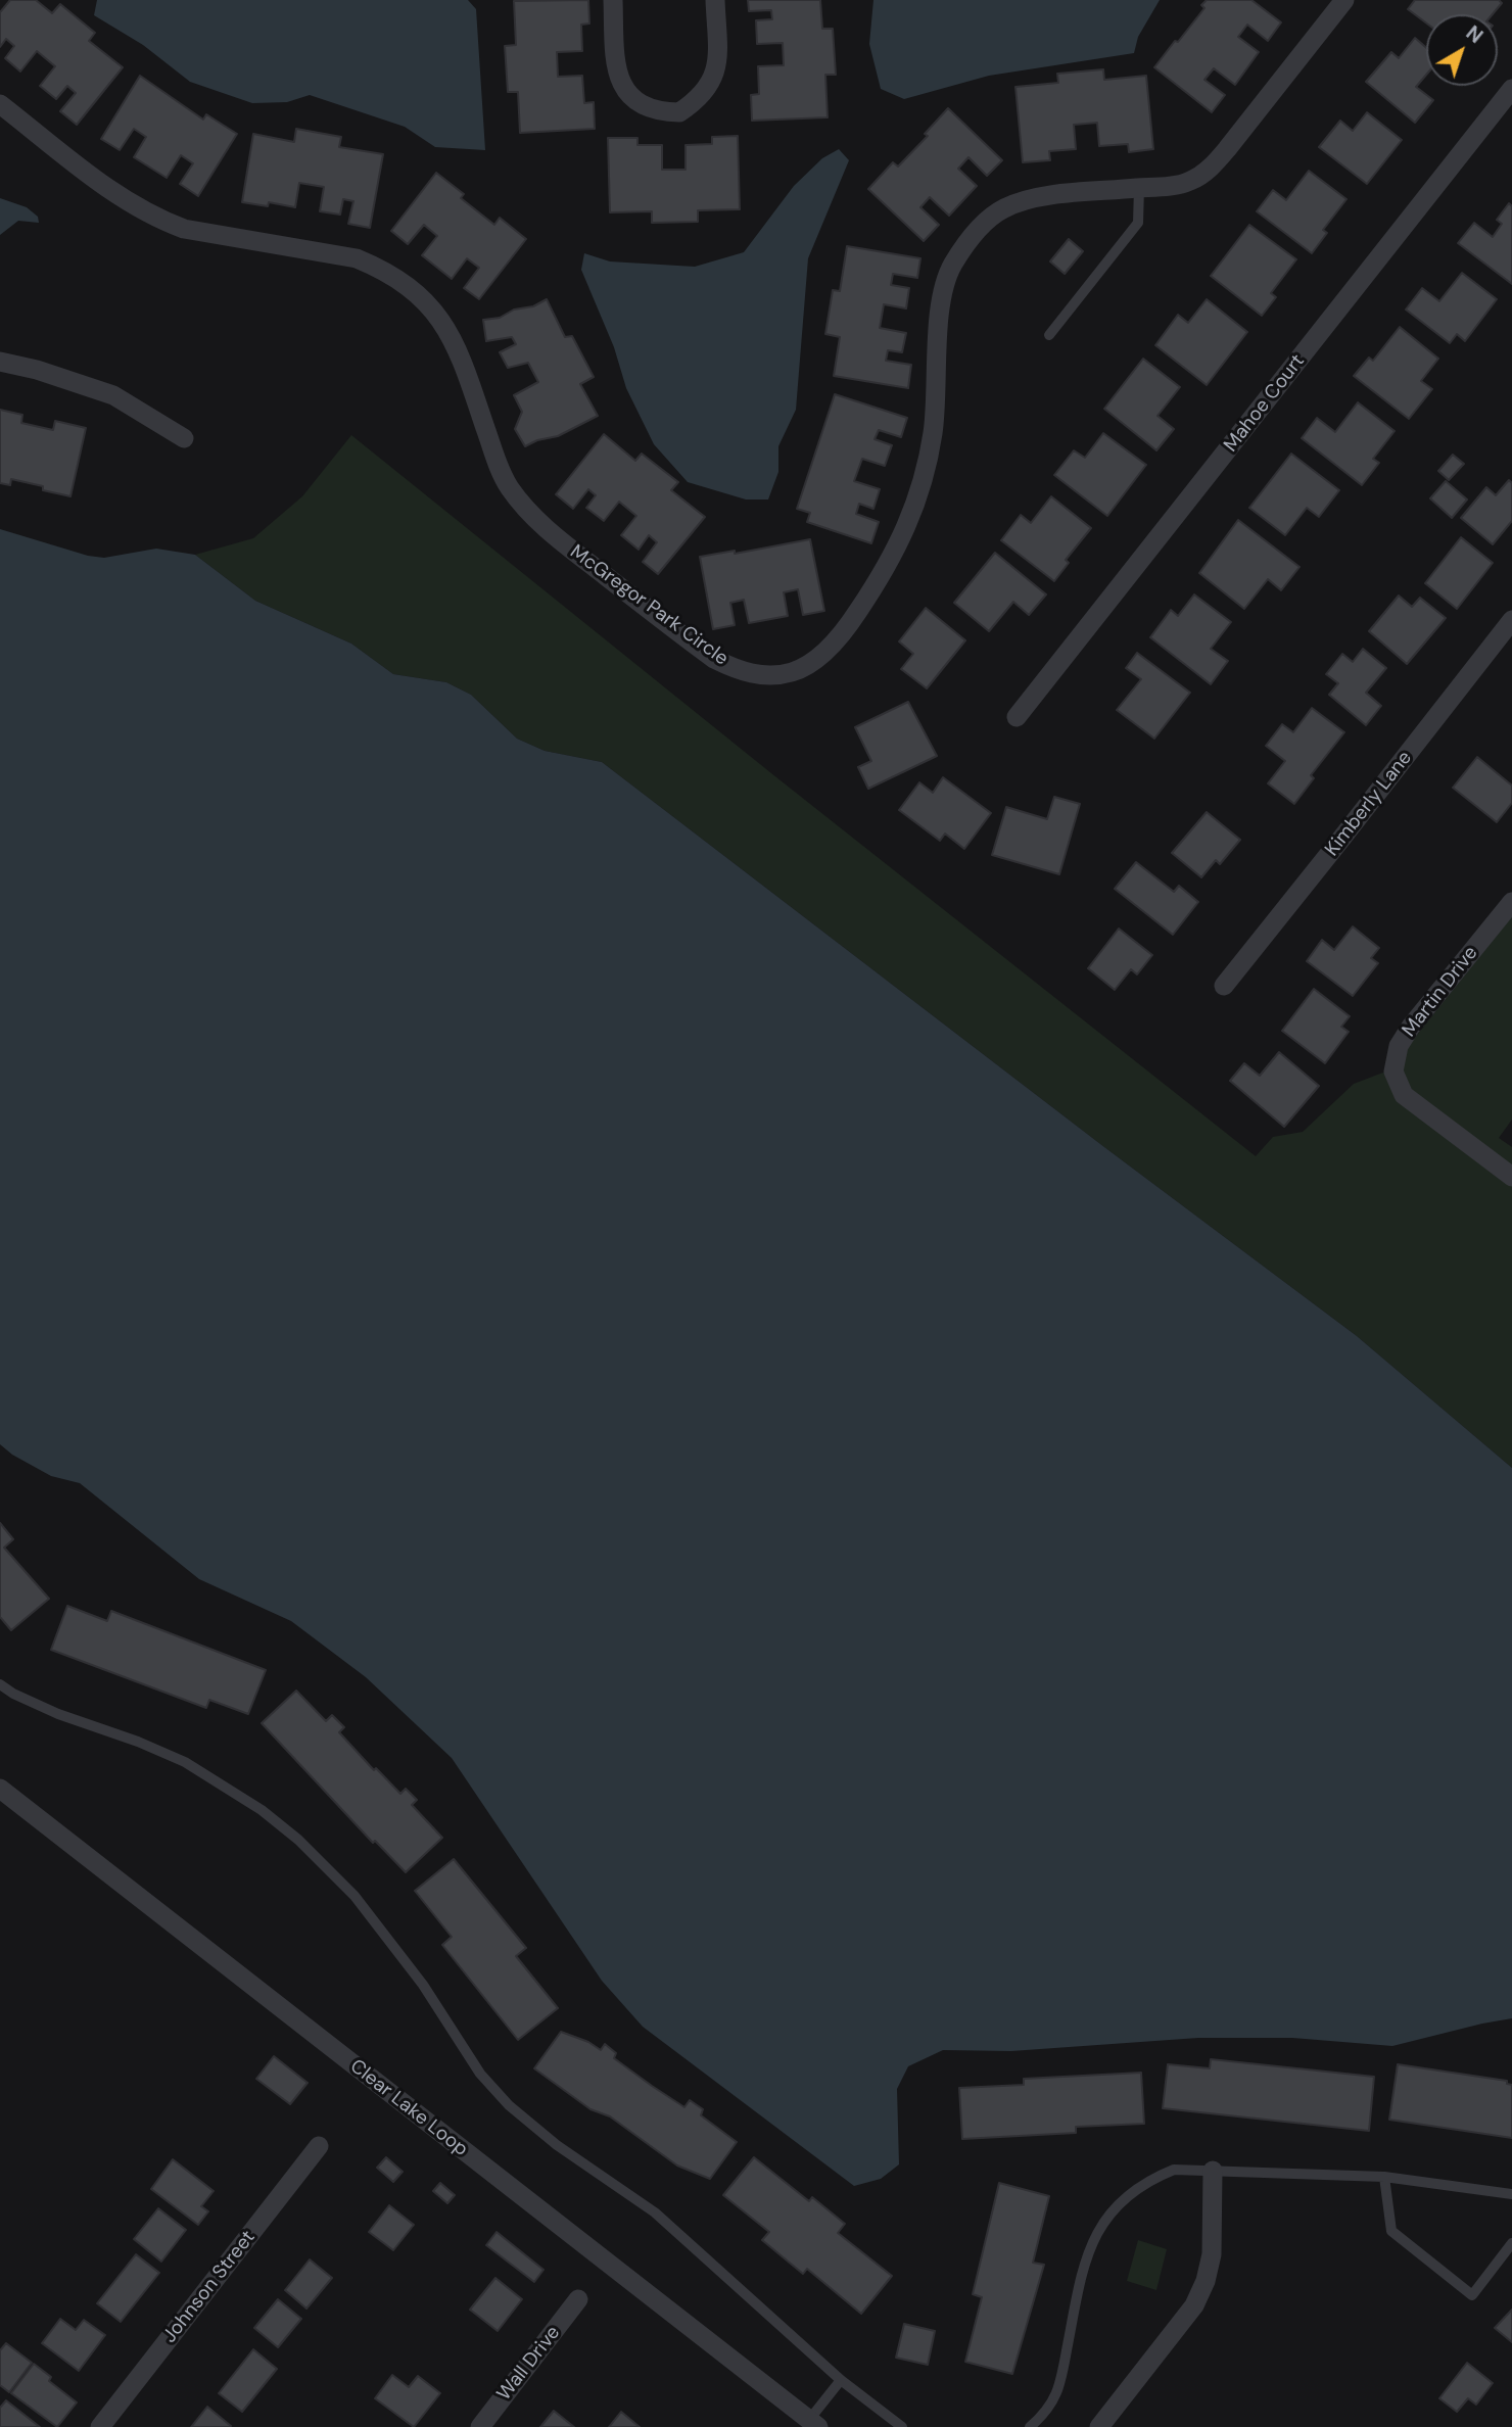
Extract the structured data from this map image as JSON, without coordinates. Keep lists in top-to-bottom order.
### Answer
{
  "streets": {
    "street": [
      "Mahoe Court",
      "McGregor Park Circle",
      "Kimberly Lane",
      "Martin Drive",
      "Clear Lake Loop",
      "Johnson Street",
      "Wall Drive"
    ]
  },
  "north": "top right"
}
